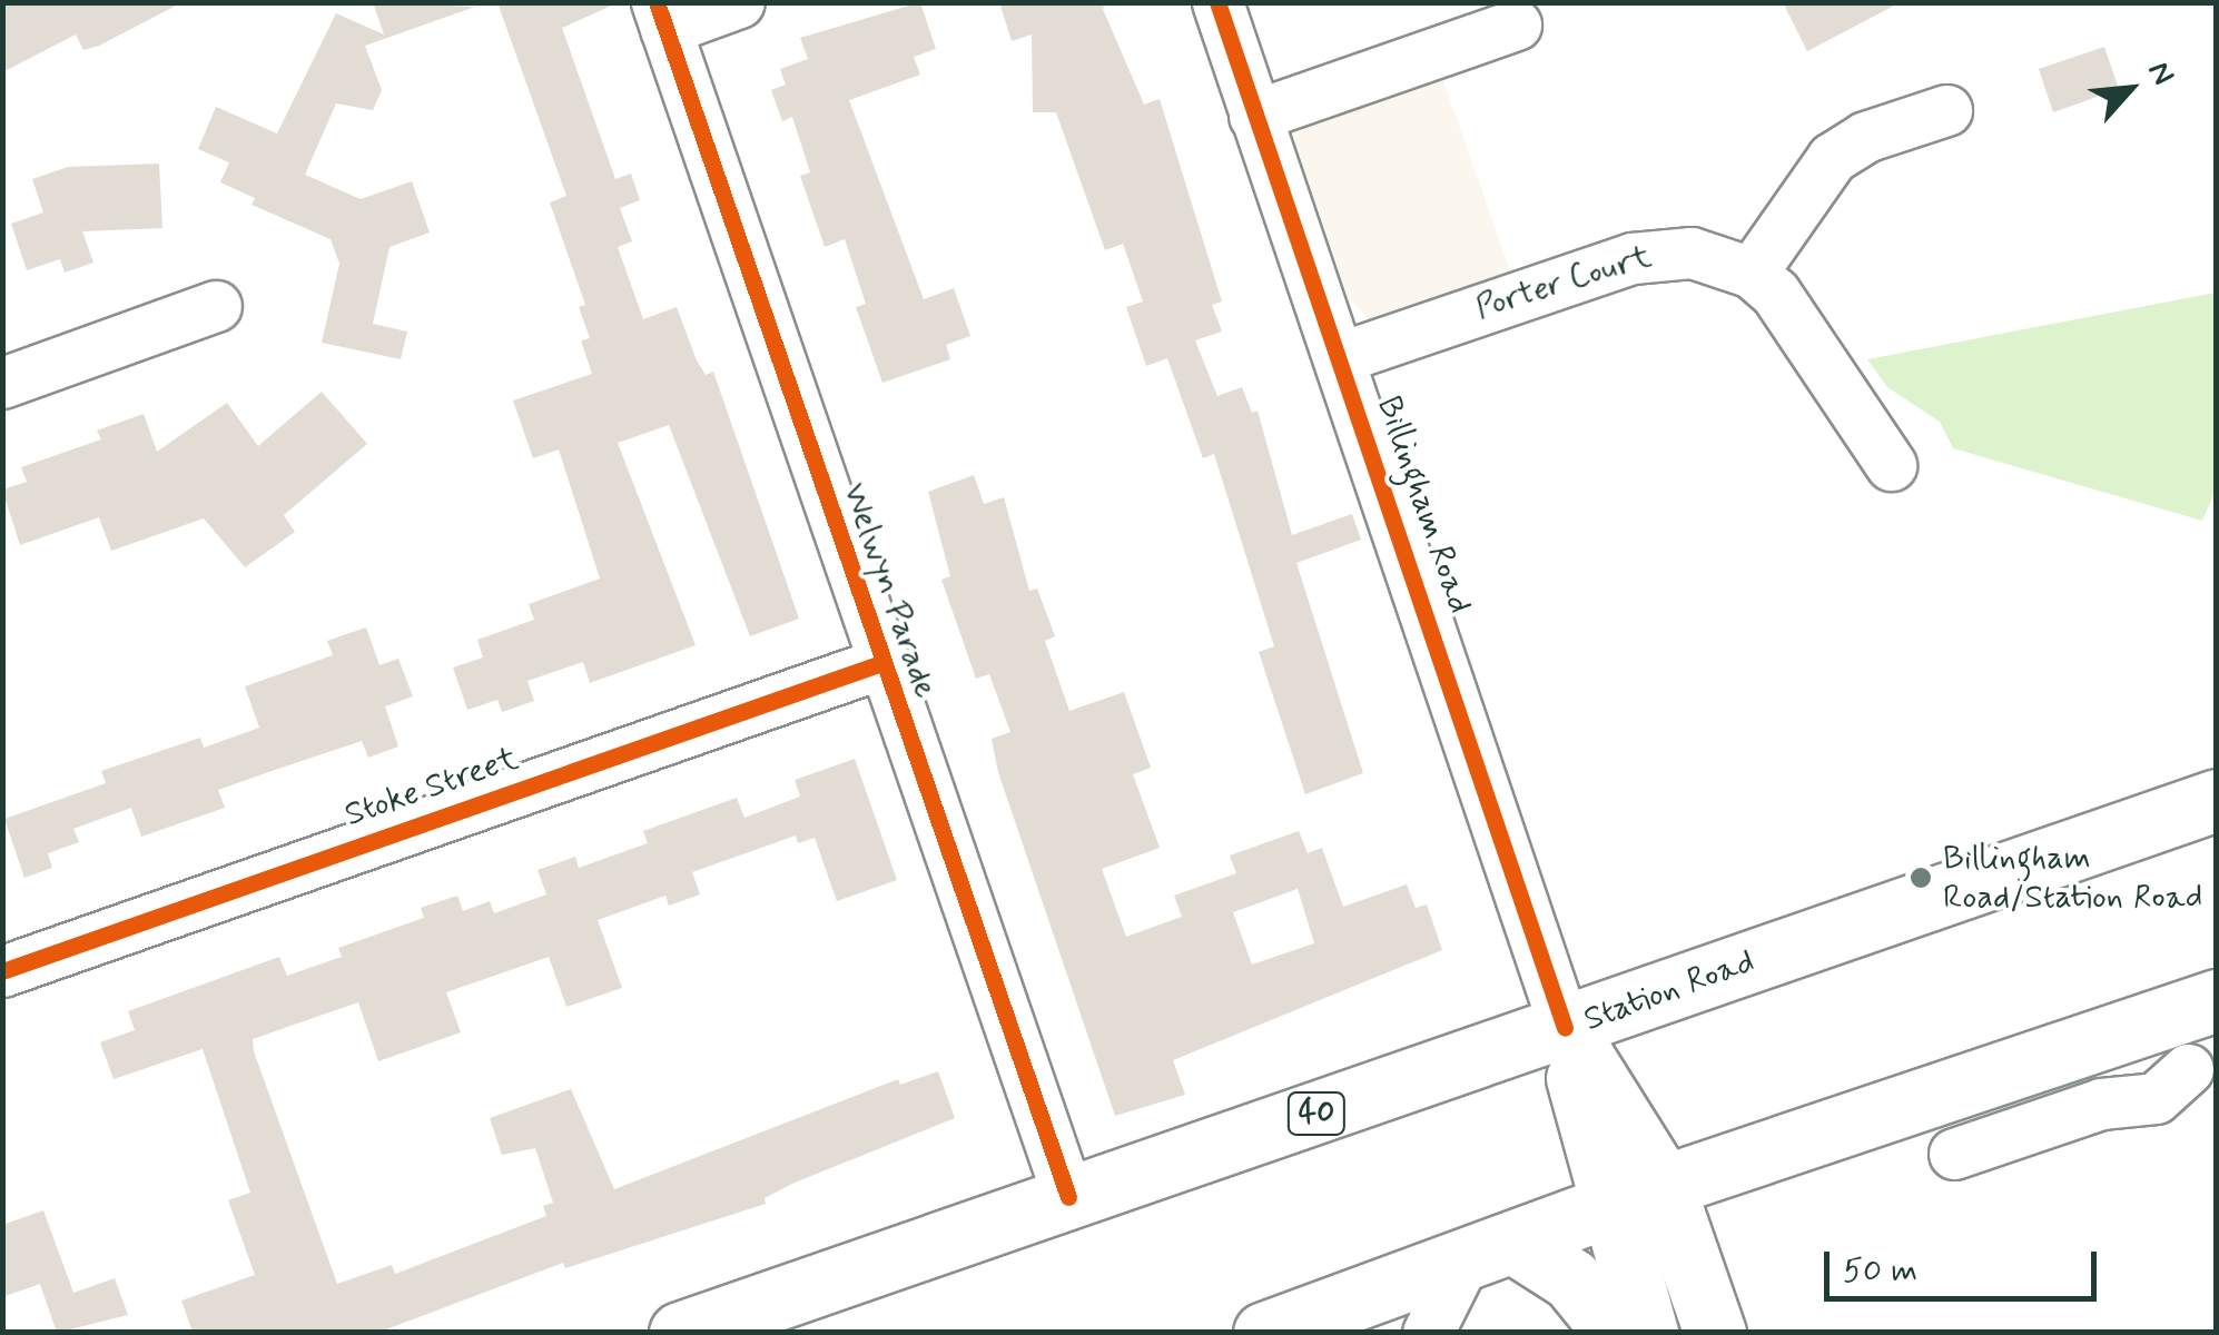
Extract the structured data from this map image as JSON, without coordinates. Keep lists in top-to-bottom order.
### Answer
{
  "streets": {
    "main road": ["Station Road", "40"],
    "street": [
      "Porter Court",
      "Billingham Road",
      "Welwyn Parade",
      "Stoke Street"
    ]
  },
  "crossings": [
    ["Porter Court", "Billingham Road"],
    ["Billingham Road", "Station Road"],
    ["Welwyn Parade", "Stoke Street"],
    ["Welwyn Parade", "Station Road"]
  ],
  "places": ["Billingham Road/Station Road"],
  "scale_bar": "50 m",
  "north": "top right"
}
